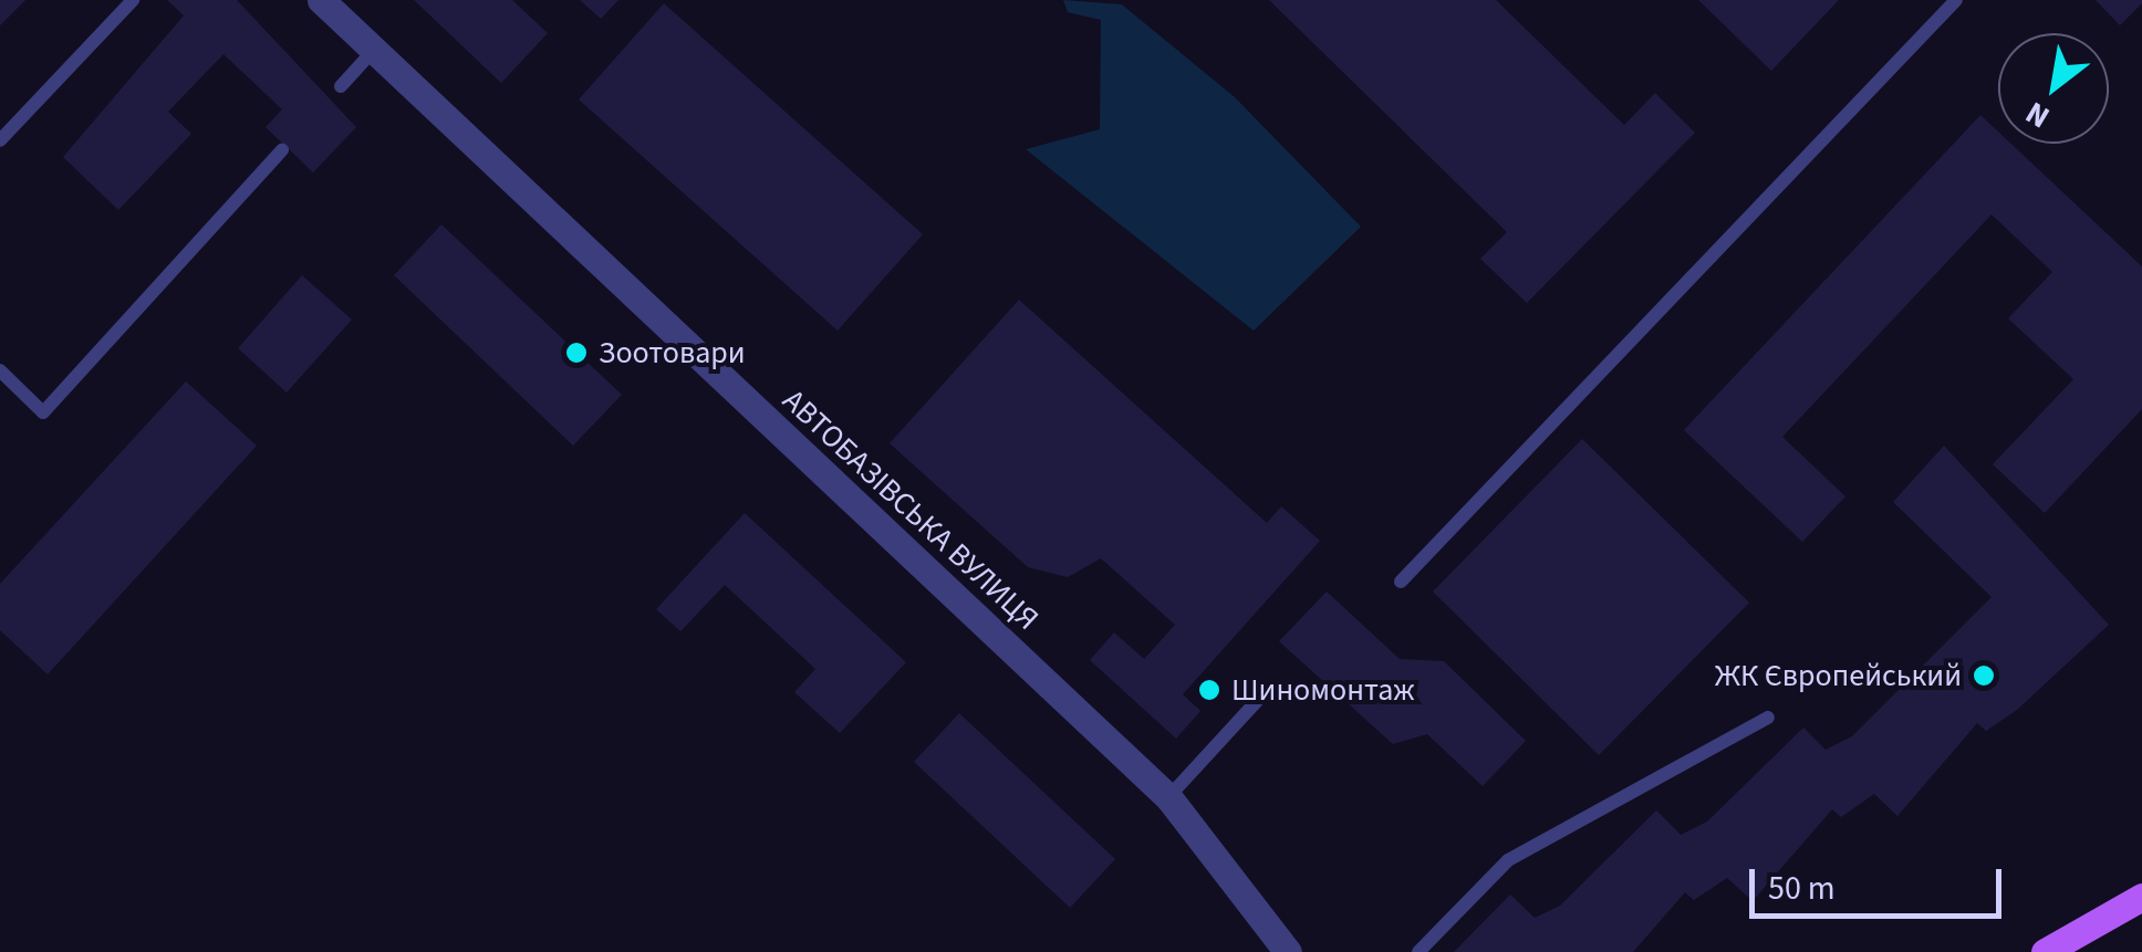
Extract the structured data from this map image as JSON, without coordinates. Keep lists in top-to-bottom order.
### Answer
{
  "streets": {
    "street": ["АВТОБАЗІВСЬКА ВУЛИЦЯ"]
  },
  "places": ["Зоотовари", "ЖК Європейський", "Шиномонтаж"],
  "scale_bar": "50 m",
  "north": "bottom left"
}
